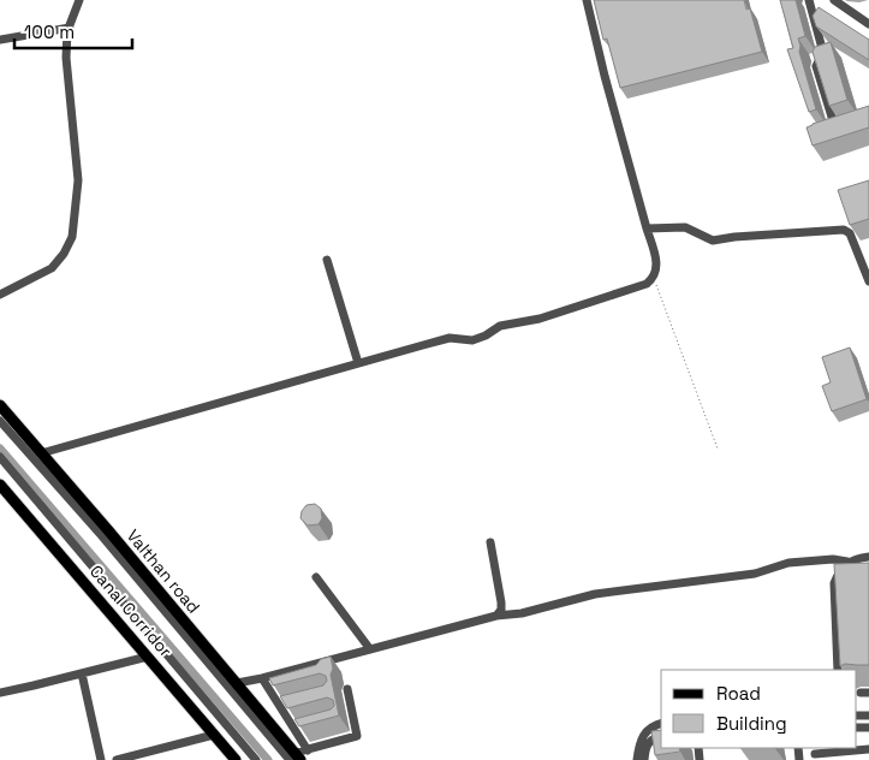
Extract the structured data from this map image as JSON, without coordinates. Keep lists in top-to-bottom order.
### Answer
{
  "streets": {
    "main road": ["Valthan road", "Canal Corridor"]
  },
  "legend": ["Road", "Building"],
  "scale_bar": "100 m"
}
